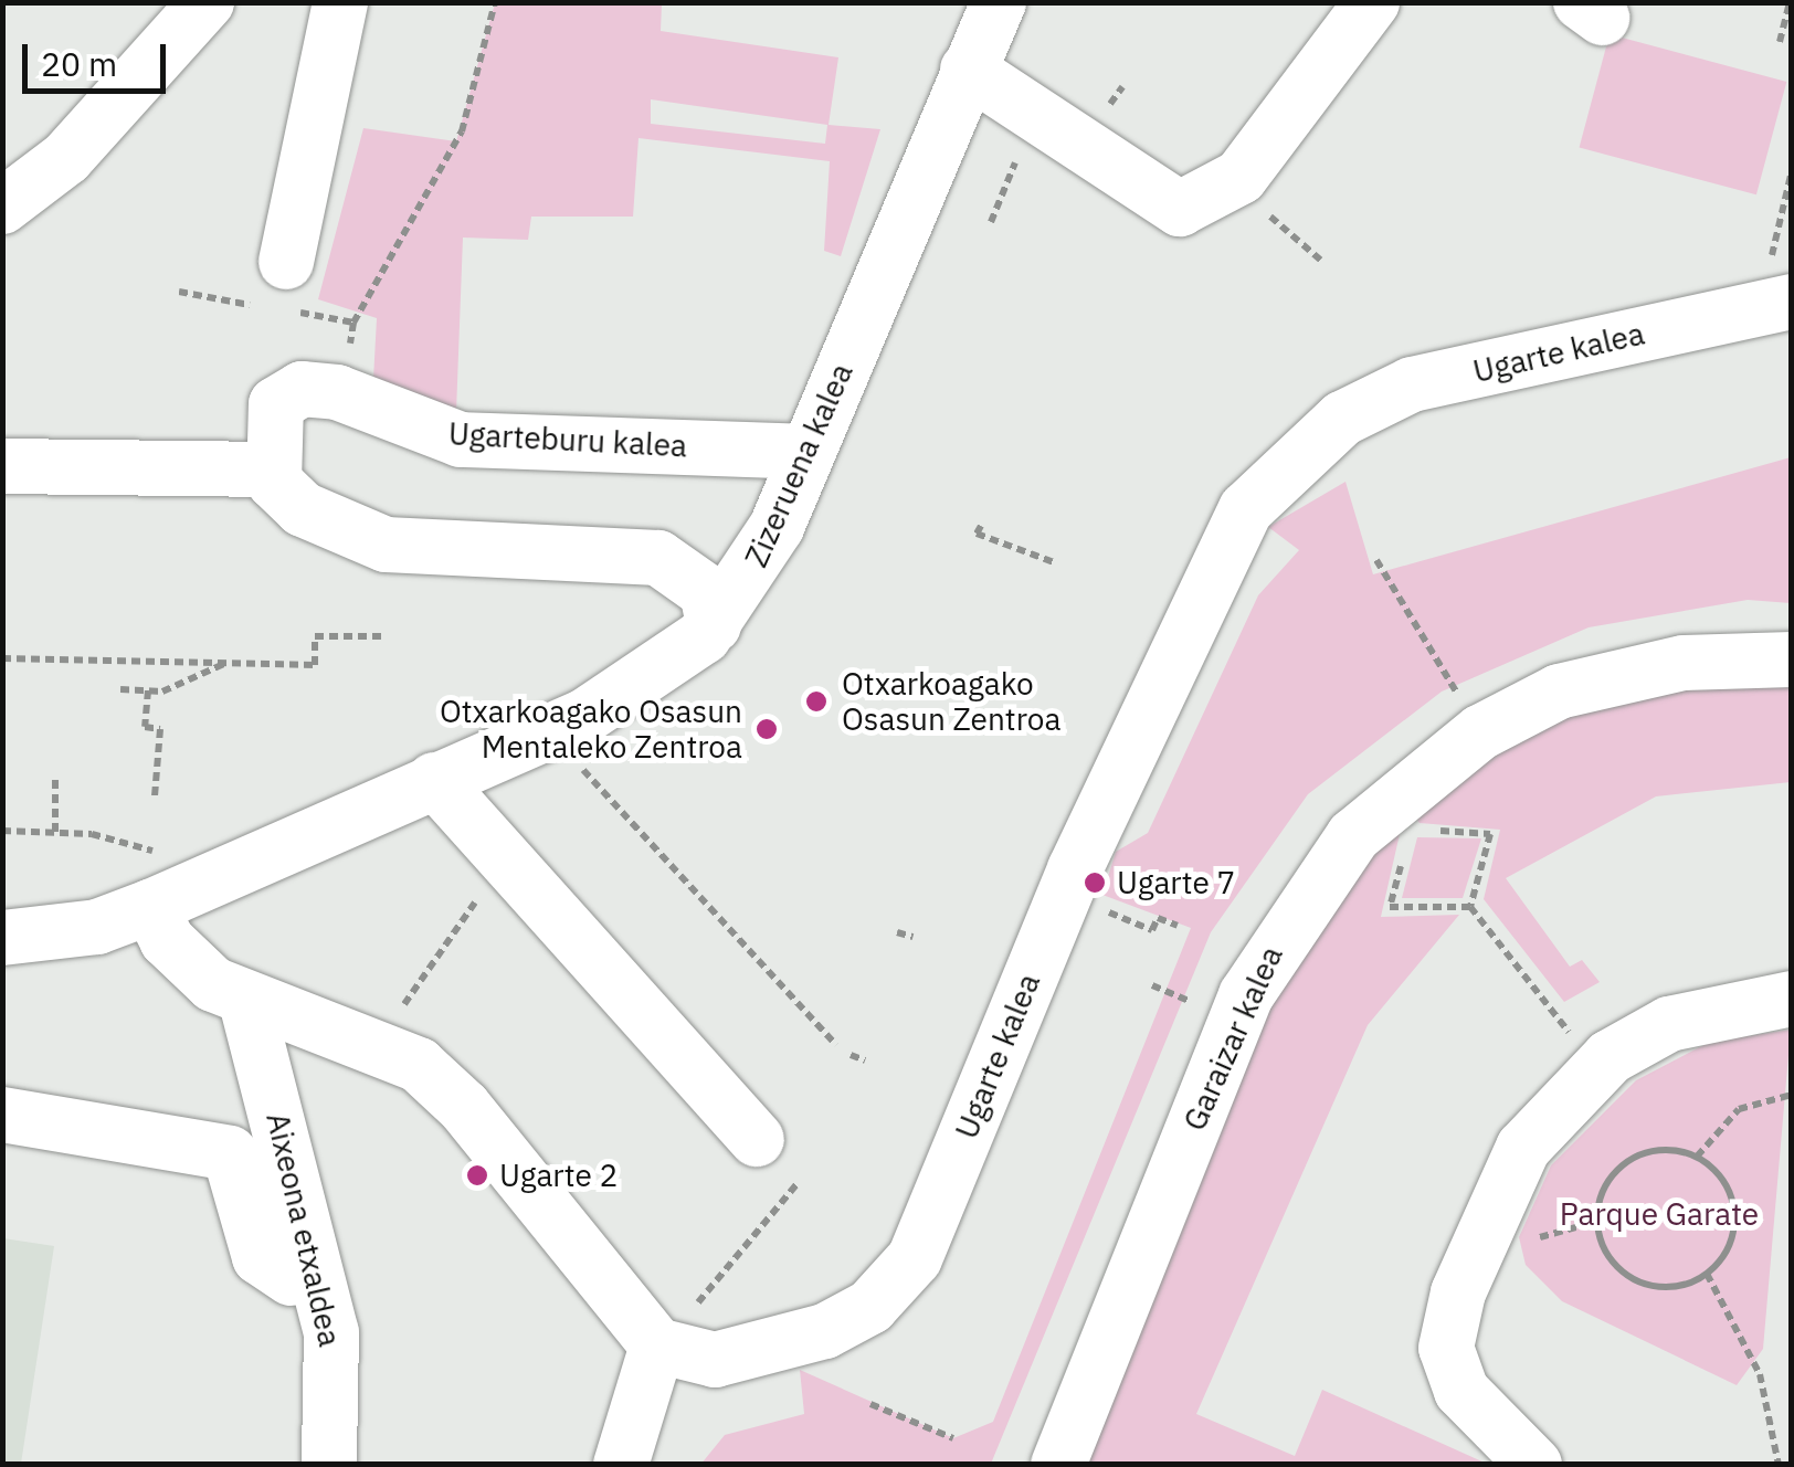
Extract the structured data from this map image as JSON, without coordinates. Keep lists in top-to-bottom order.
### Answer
{
  "streets": {
    "street": [
      "Ugarte kalea",
      "Ugarteburu kalea",
      "Zizeruena kalea",
      "Garaizar kalea",
      "Aixeona etxaldea"
    ]
  },
  "crossings": [
    ["Ugarteburu kalea", "Zizeruena kalea"]
  ],
  "parks": ["Parque Garate"],
  "places": [
    "Otxarkoagako Osasun Zentroa",
    "Otxarkoagako Osasun Mentaleko Zentroa",
    "Ugarte 7",
    "Ugarte 2"
  ],
  "scale_bar": "20 m"
}
